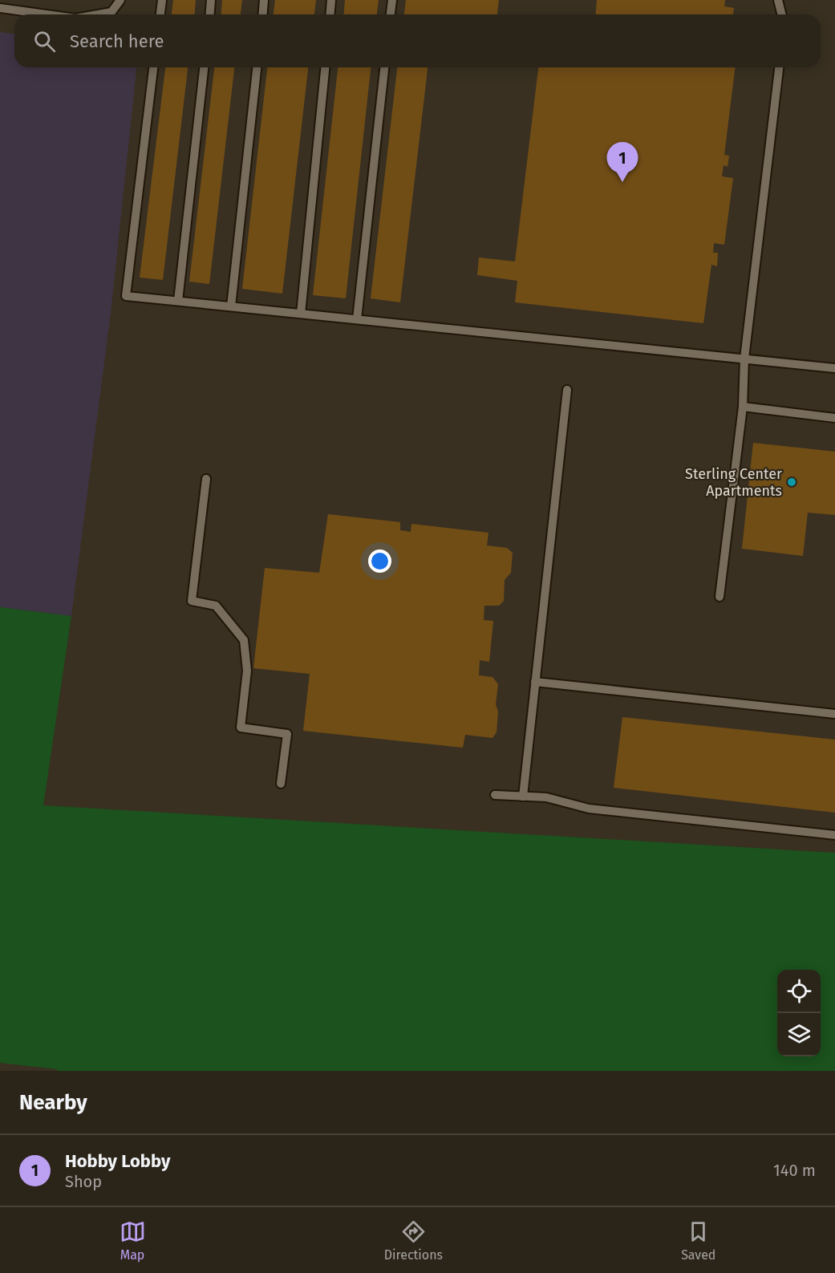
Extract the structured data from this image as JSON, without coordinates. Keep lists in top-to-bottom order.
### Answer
{
  "places": ["Sterling Center Apartments"],
  "page": {
    "search": "Search here",
    "pins": "1",
    "heading": "Nearby",
    "list": [
      {
        "mark": "1",
        "name": "Hobby Lobby",
        "note": "Shop",
        "value": "140 m"
      }
    ],
    "nav": ["Map", "Directions", "Saved"]
  }
}
